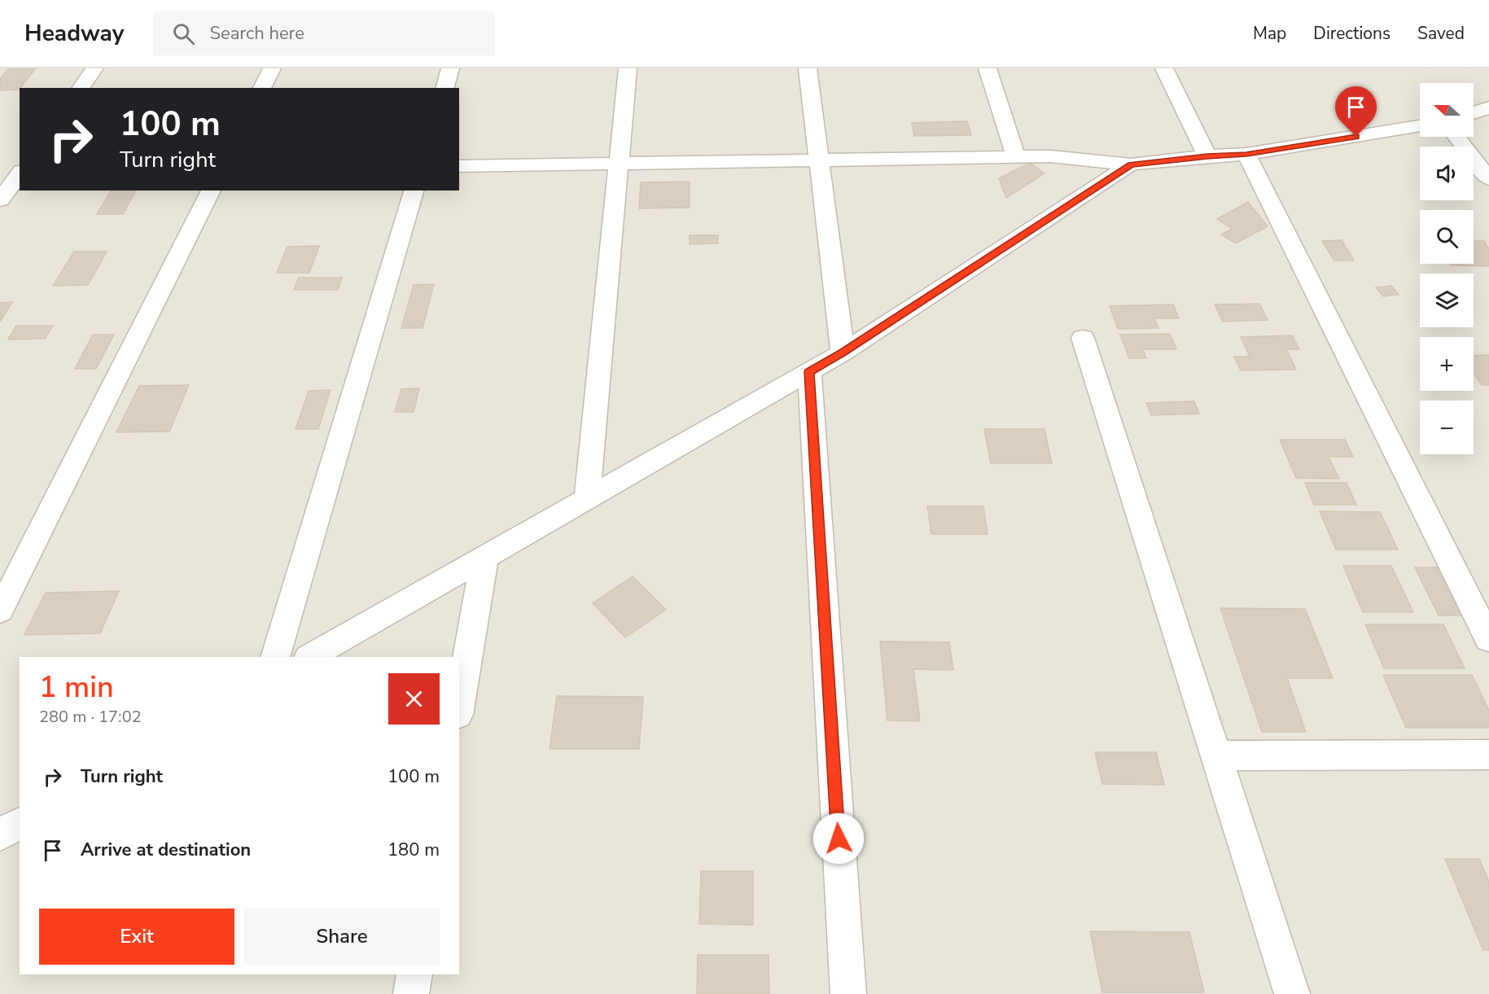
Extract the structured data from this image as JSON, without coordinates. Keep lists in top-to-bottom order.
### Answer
{
  "north": "left",
  "page": {
    "header": "Headway",
    "search": "Search here",
    "nav": ["Map", "Directions", "Saved"],
    "map_buttons": ["+", "−"],
    "turn": ["100 m", "Turn right"],
    "heading": ["1 min", "280 m · 17:02"],
    "list": [
      {
        "name": "Turn right",
        "value": "100 m"
      },
      {
        "name": "Arrive at destination",
        "value": "180 m"
      }
    ],
    "buttons": ["Exit", "Share"]
  }
}
